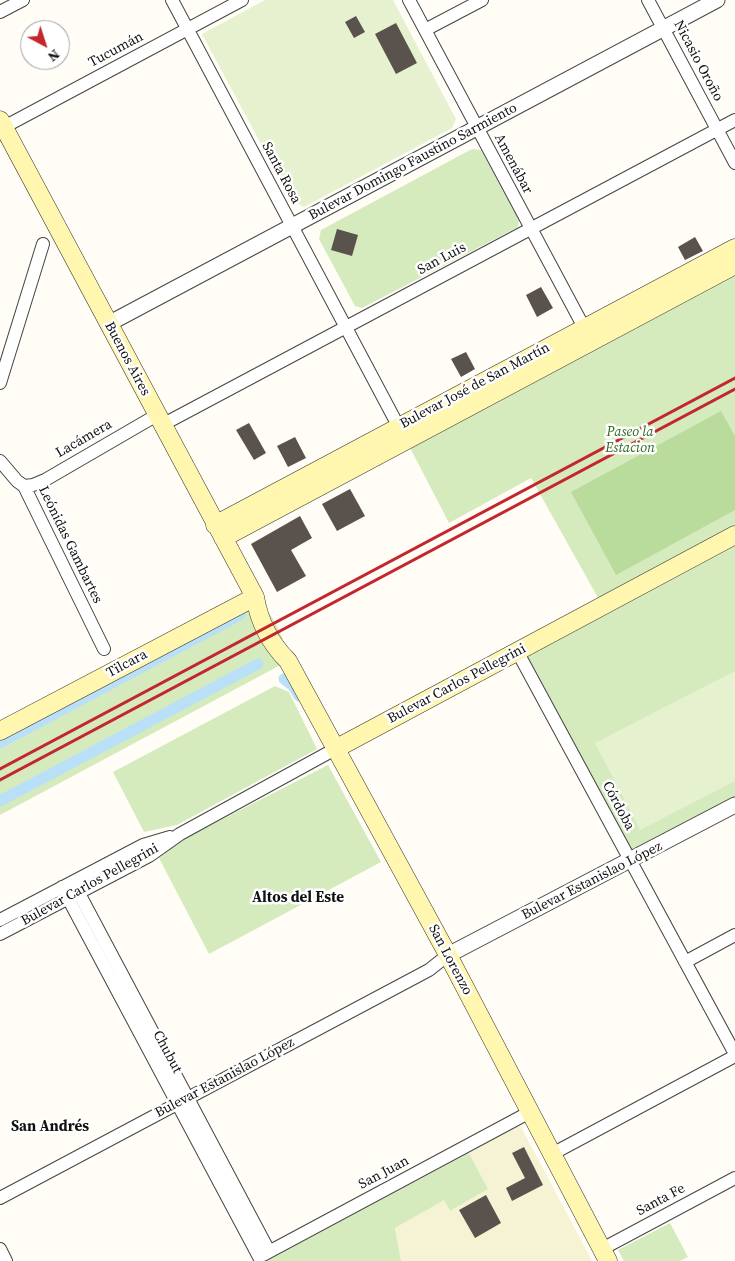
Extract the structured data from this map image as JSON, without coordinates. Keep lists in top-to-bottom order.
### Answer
{
  "streets": {
    "main road": [
      "Buenos Aires",
      "Bulevar José de San Martín",
      "Tilcara",
      "Bulevar Carlos Pellegrini",
      "San Lorenzo"
    ],
    "street": [
      "Tucumán",
      "Nicasio Oroño",
      "Bulevar Domingo Faustino Sarmiento",
      "Amenábar",
      "Santa Rosa",
      "San Luis",
      "Lacámera",
      "Leónidas Gambartes",
      "Córdoba",
      "Bulevar Estanislao López",
      "Chubut",
      "San Juan",
      "Santa Fe"
    ]
  },
  "crossings": [
    ["Tucumán", "Santa Rosa"],
    ["Tucumán", "Buenos Aires"],
    ["Nicasio Oroño", "Bulevar Domingo Faustino Sarmiento"],
    ["Nicasio Oroño", "San Luis"],
    ["Bulevar Domingo Faustino Sarmiento", "Amenábar"],
    ["Bulevar Domingo Faustino Sarmiento", "Santa Rosa"],
    ["Bulevar Domingo Faustino Sarmiento", "Buenos Aires"],
    ["Amenábar", "San Luis"],
    ["Amenábar", "Bulevar José de San Martín"],
    ["Santa Rosa", "San Luis"],
    ["Santa Rosa", "Bulevar José de San Martín"],
    ["San Luis", "Buenos Aires"],
    ["San Luis", "Lacámera"],
    ["Buenos Aires", "Bulevar José de San Martín"],
    ["Buenos Aires", "Lacámera"],
    ["Buenos Aires", "Tilcara"],
    ["Buenos Aires", "San Lorenzo"],
    ["Lacámera", "Leónidas Gambartes"],
    ["Bulevar Carlos Pellegrini", "Córdoba"],
    ["Bulevar Carlos Pellegrini", "San Lorenzo"],
    ["Bulevar Carlos Pellegrini", "Chubut"],
    ["Córdoba", "Bulevar Estanislao López"],
    ["Bulevar Estanislao López", "San Lorenzo"],
    ["Bulevar Estanislao López", "Chubut"],
    ["San Lorenzo", "San Juan"],
    ["San Lorenzo", "Santa Fe"],
    ["Chubut", "San Juan"]
  ],
  "districts": ["Altos del Este", "San Andrés"],
  "parks": ["Paseo la Estacion"],
  "north": "bottom right"
}
